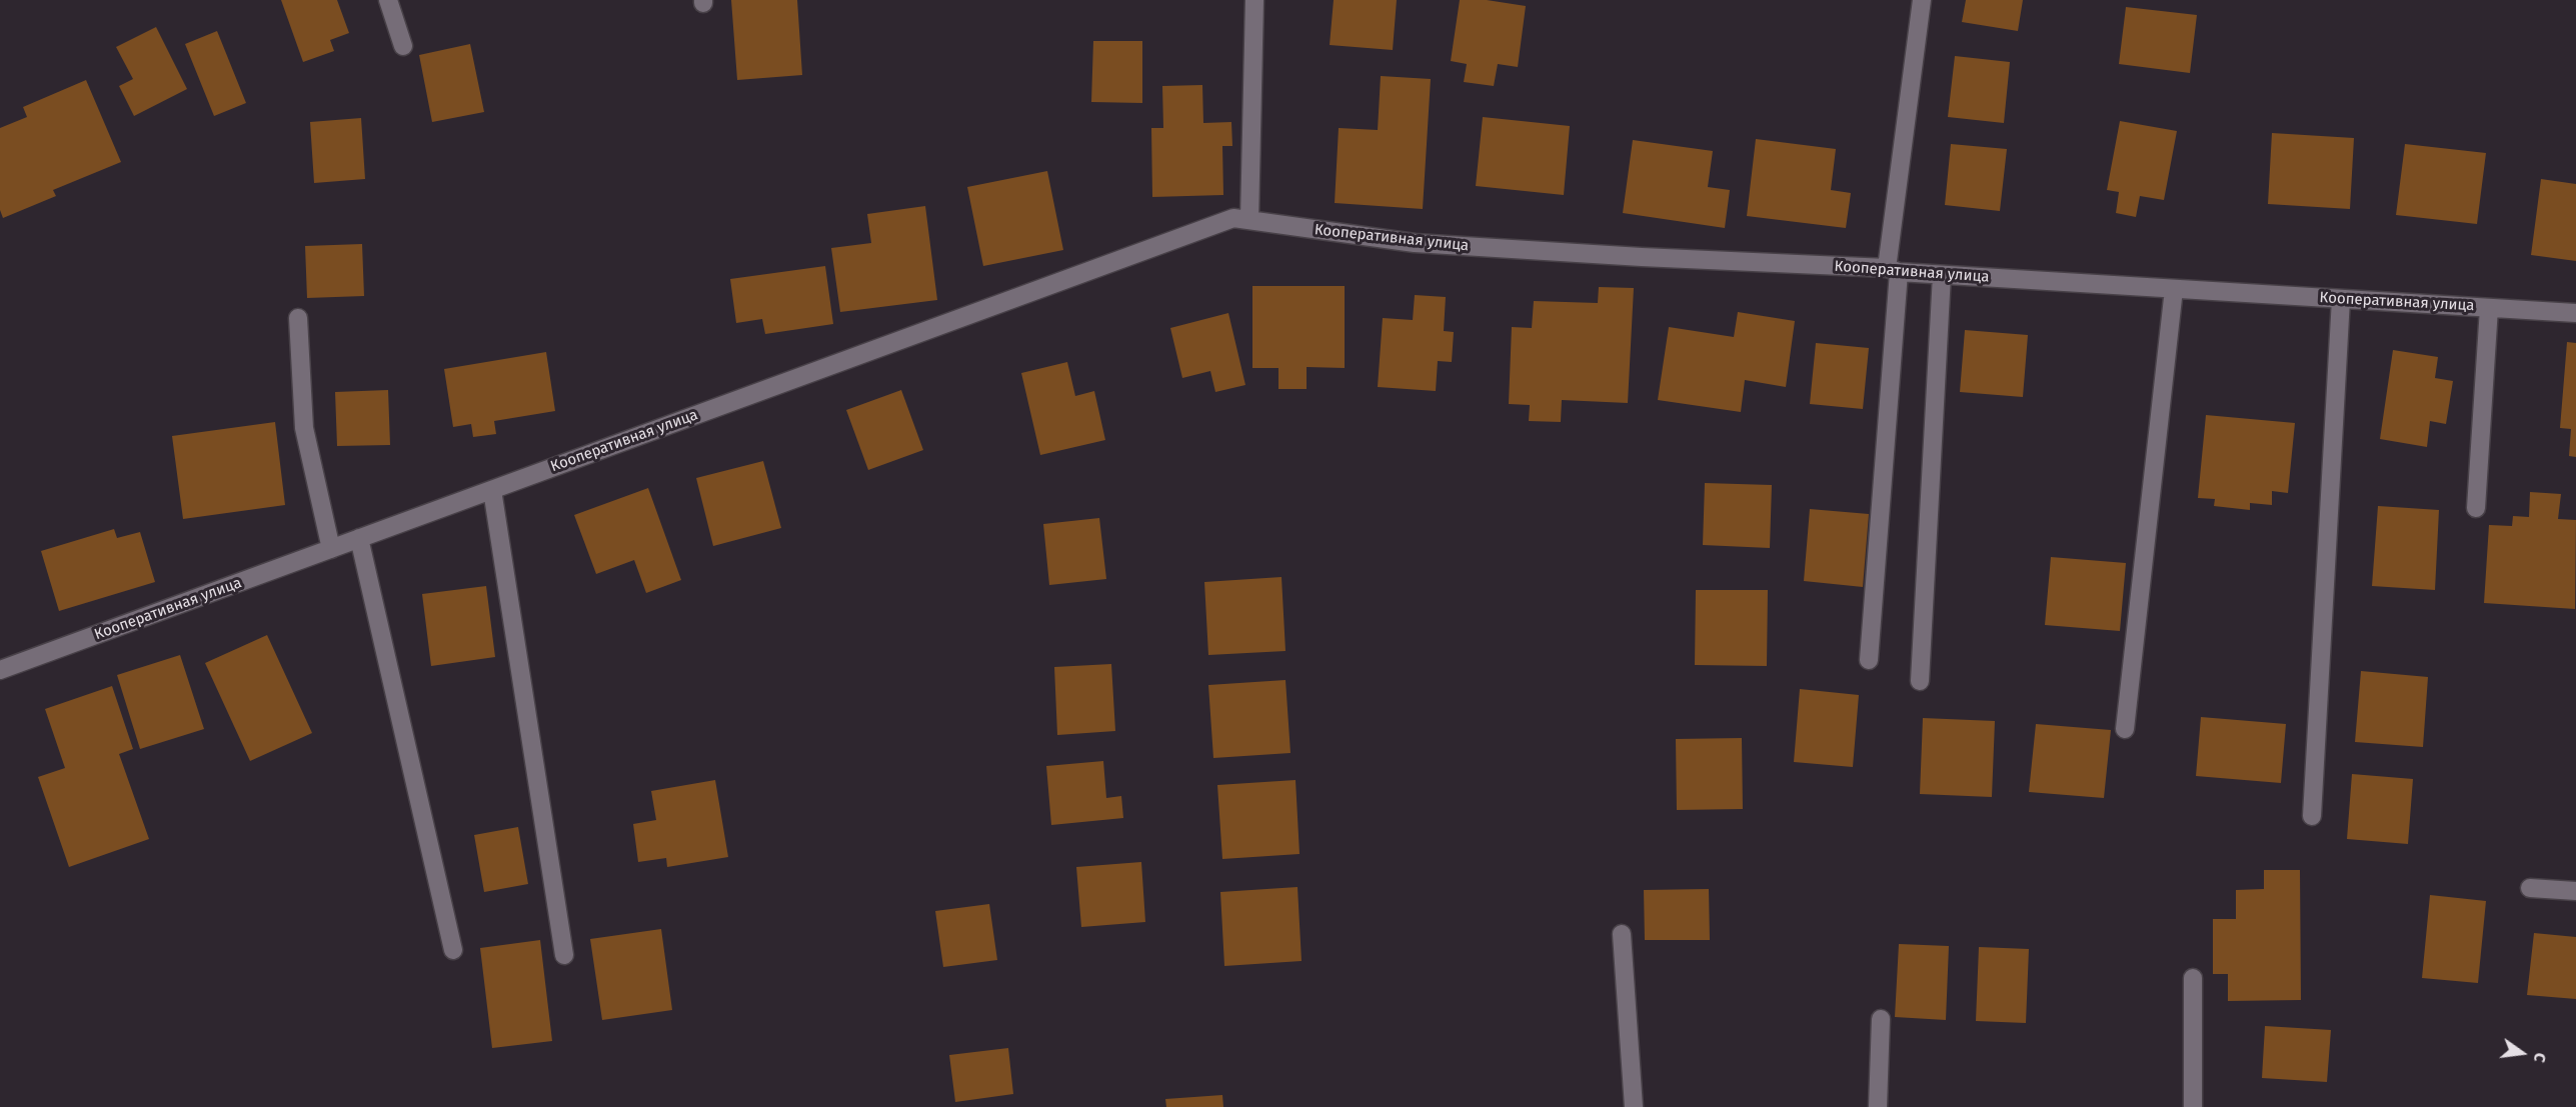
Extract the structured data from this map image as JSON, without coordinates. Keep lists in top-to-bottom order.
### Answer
{
  "streets": {
    "street": ["Кооперативная улица"]
  },
  "north": "right"
}
